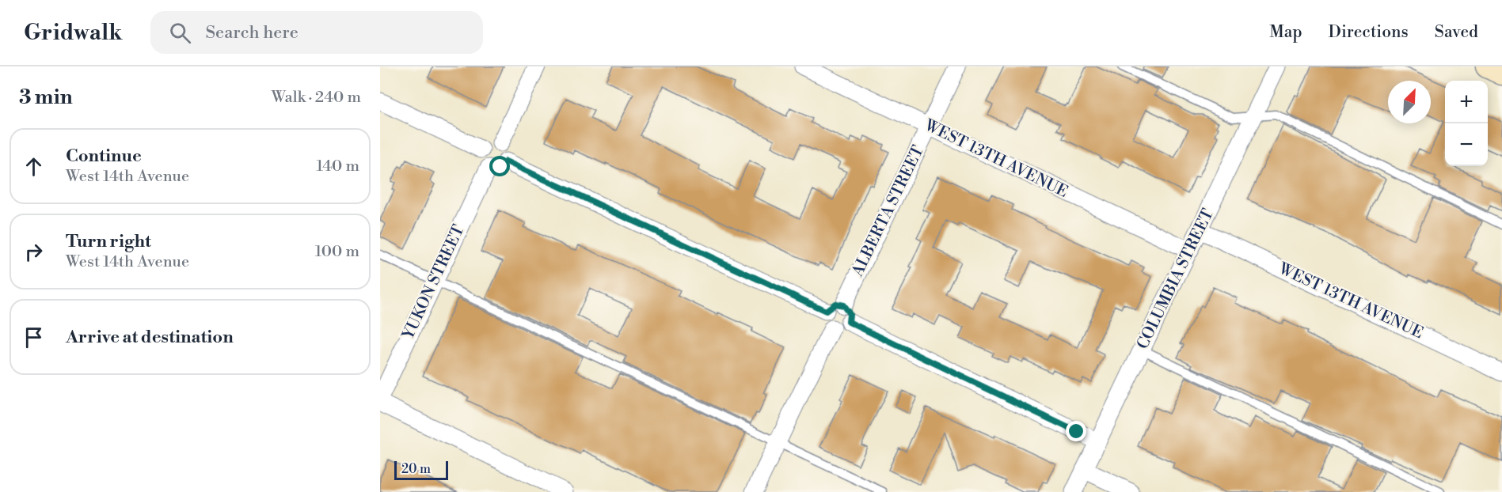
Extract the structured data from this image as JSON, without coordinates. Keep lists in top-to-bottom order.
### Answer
{
  "streets": {
    "street": [
      "WEST 13TH AVENUE",
      "ALBERTA STREET",
      "COLUMBIA STREET",
      "YUKON STREET"
    ]
  },
  "crossings": [
    ["WEST 13TH AVENUE", "ALBERTA STREET"],
    ["WEST 13TH AVENUE", "COLUMBIA STREET"]
  ],
  "scale_bar": "20 m",
  "north": "top right",
  "page": {
    "header": "Gridwalk",
    "search": "Search here",
    "nav": ["Map", "Directions", "Saved"],
    "heading": ["3 min", "Walk · 240 m"],
    "map_buttons": ["+", "−"],
    "list": [
      ["Continue", "West 14th Avenue", "140 m"],
      ["Turn right", "West 14th Avenue", "100 m"],
      "Arrive at destination"
    ],
    "scale": "20 m"
  }
}
